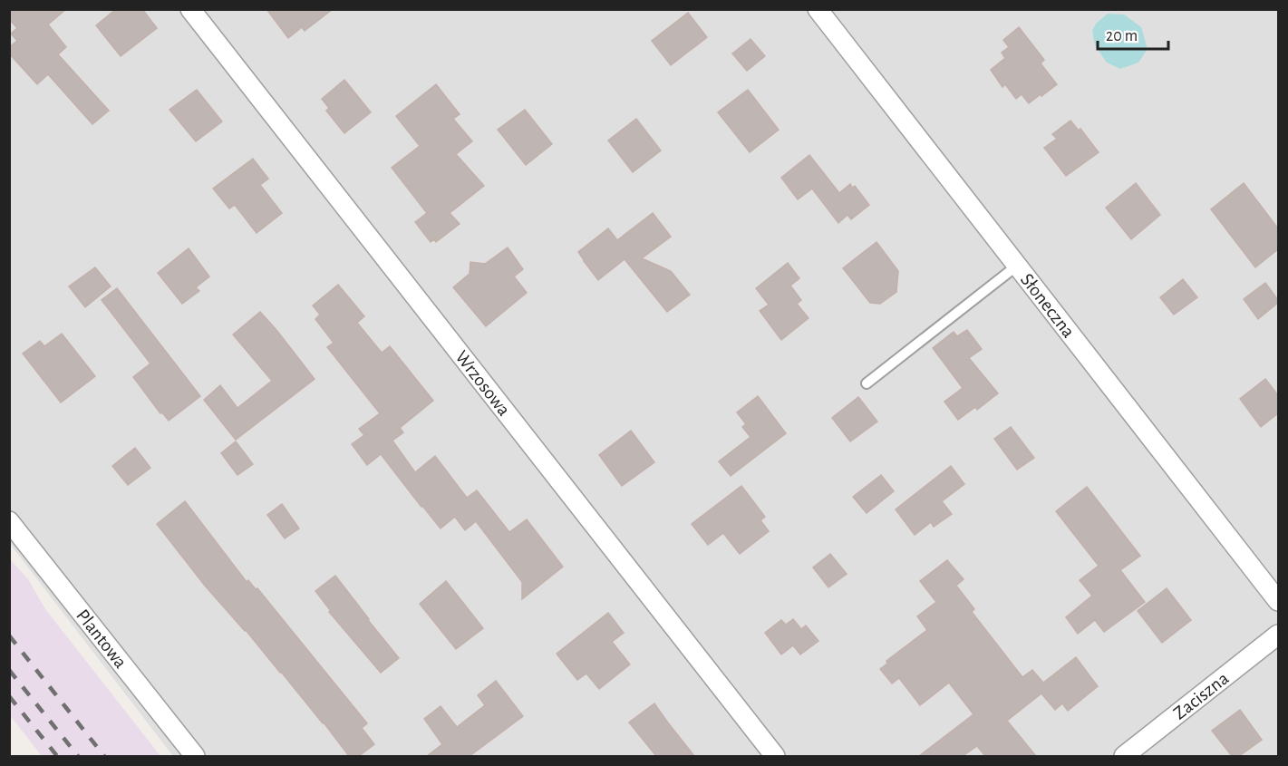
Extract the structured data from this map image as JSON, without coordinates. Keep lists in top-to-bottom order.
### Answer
{
  "streets": {
    "street": [
      "Słoneczna",
      "Wrzosowa",
      "Plantowa",
      "Zaciszna"
    ]
  },
  "scale_bar": "20 m"
}
